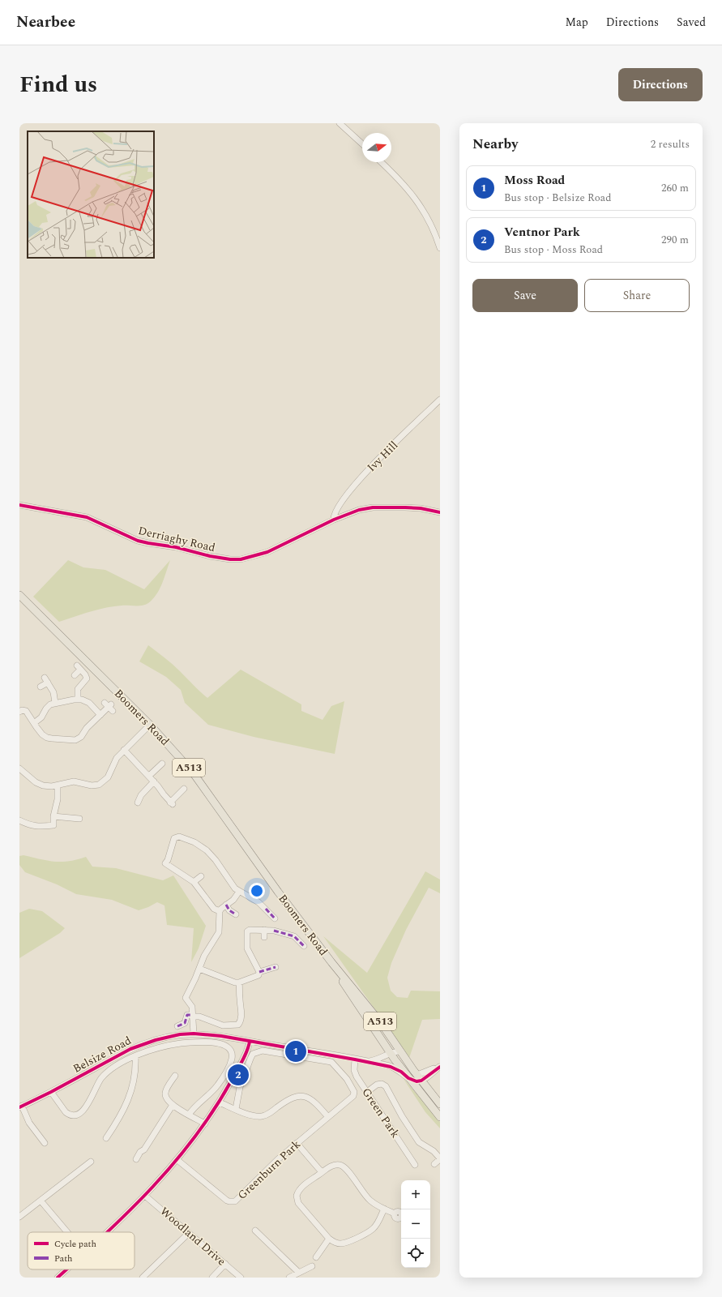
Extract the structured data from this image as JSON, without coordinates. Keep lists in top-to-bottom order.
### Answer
{
  "streets": {
    "main road": ["Boomers Road", "A513"],
    "street": [
      "Ivy Hill",
      "Derriaghy Road",
      "Belsize Road",
      "Green Park",
      "Greenburn Park",
      "Woodland Drive"
    ]
  },
  "crossings": [
    ["Ivy Hill", "Derriaghy Road"],
    ["Boomers Road", "A513"],
    ["Boomers Road", "Belsize Road"],
    ["A513", "Belsize Road"],
    ["Belsize Road", "Green Park"]
  ],
  "legend": ["Cycle path", "Path"],
  "north": "right",
  "page": {
    "header": "Nearbee",
    "nav": ["Map", "Directions", "Saved"],
    "title": "Find us",
    "buttons": [
      "Directions",
      ["Save", "Share"]
    ],
    "heading": ["Nearby", "2 results"],
    "list": [
      {
        "mark": "1",
        "name": "Moss Road",
        "note": "Bus stop · Belsize Road",
        "value": "260 m"
      },
      {
        "mark": "2",
        "name": "Ventnor Park",
        "note": "Bus stop · Moss Road",
        "value": "290 m"
      }
    ],
    "pins": ["1", "2"],
    "map_buttons": ["+", "−"]
  }
}
